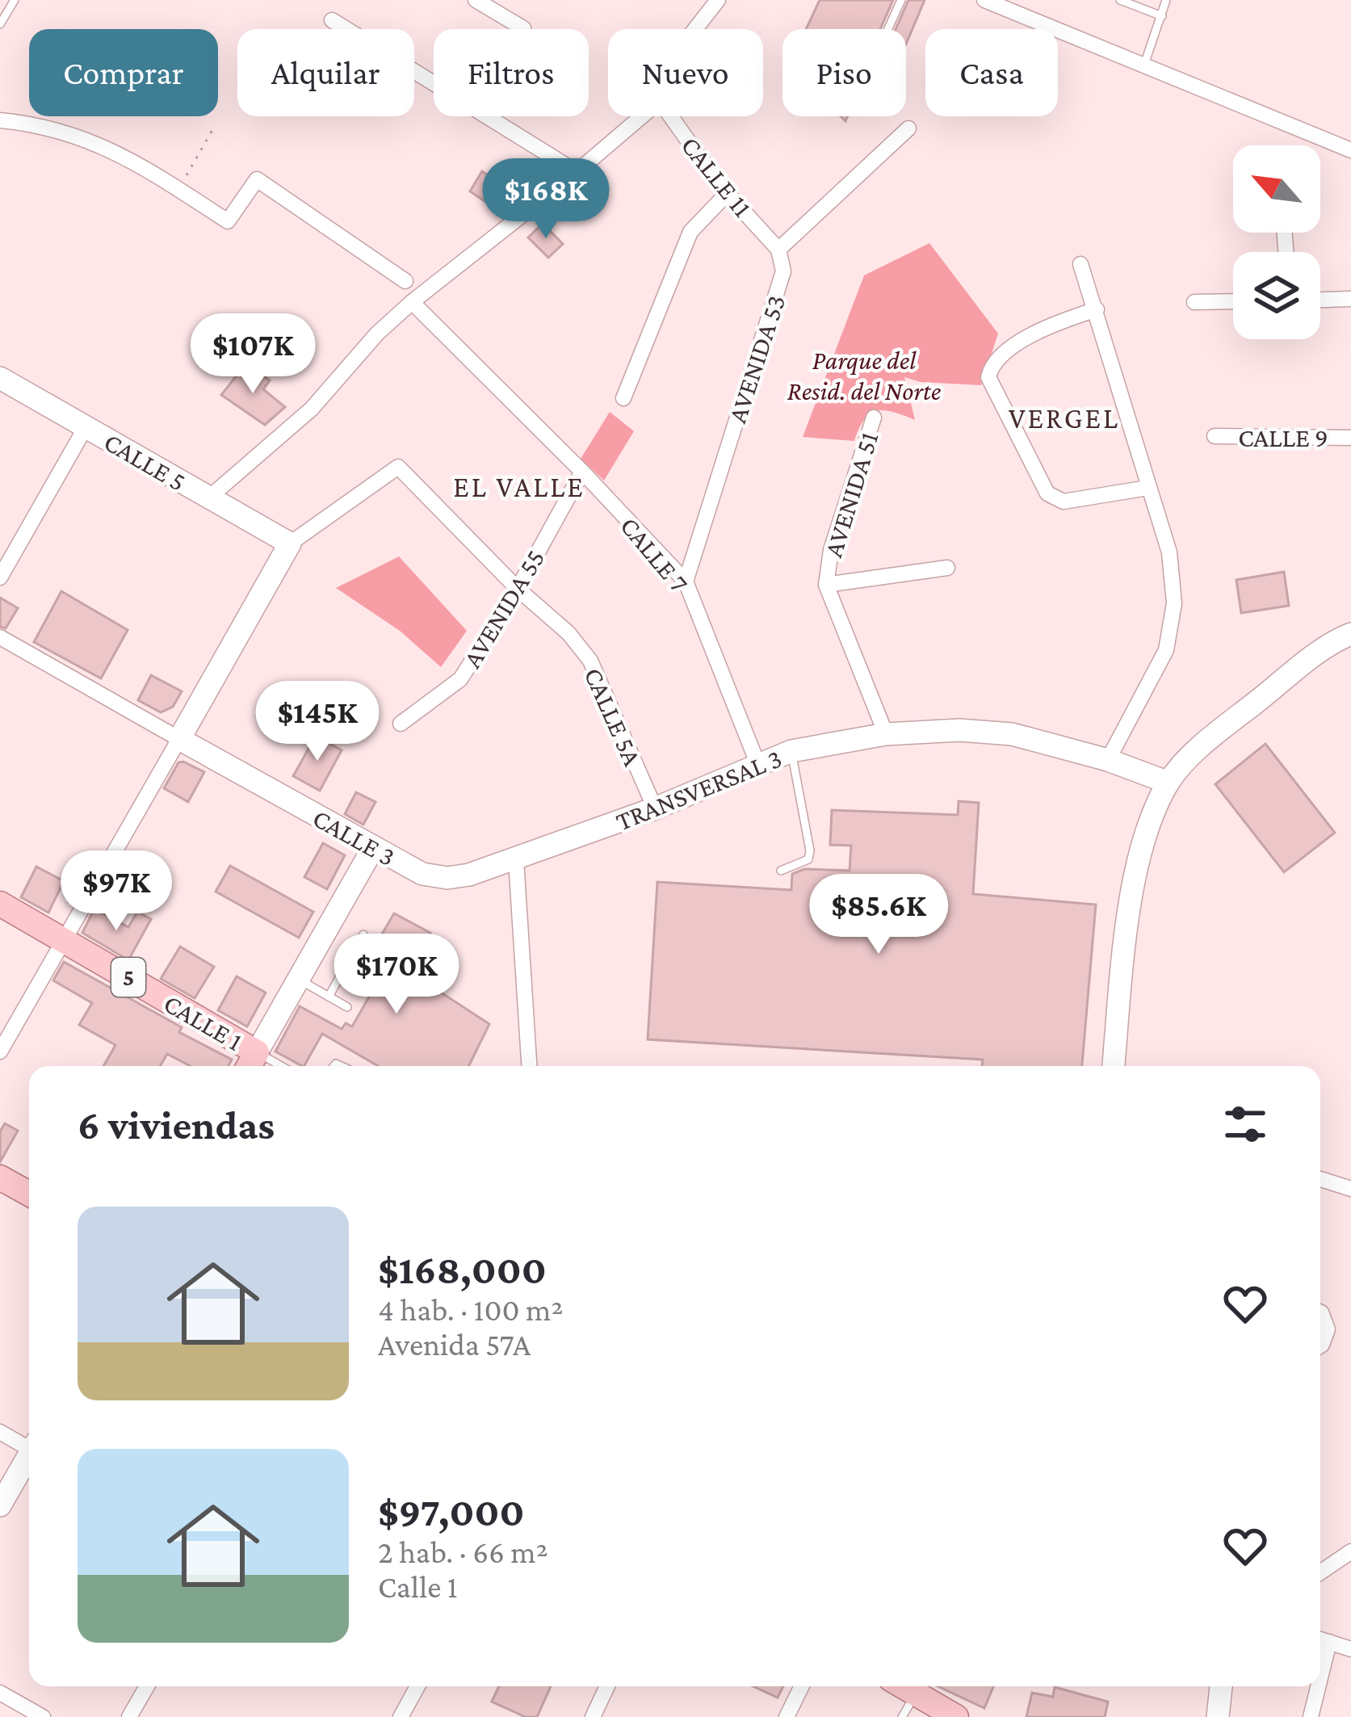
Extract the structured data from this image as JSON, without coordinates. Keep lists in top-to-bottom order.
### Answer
{
  "streets": {
    "main road": ["5", "CALLE 1"],
    "street": [
      "CALLE 11",
      "AVENIDA 53",
      "CALLE 9",
      "CALLE 5",
      "AVENIDA 51",
      "CALLE 7",
      "AVENIDA 55",
      "CALLE 5A",
      "TRANSVERSAL 3",
      "CALLE 3"
    ]
  },
  "crossings": [
    ["CALLE 11", "AVENIDA 53"],
    ["AVENIDA 53", "CALLE 7"],
    ["CALLE 5", "CALLE 5A"],
    ["AVENIDA 51", "TRANSVERSAL 3"],
    ["CALLE 7", "AVENIDA 55"],
    ["CALLE 7", "TRANSVERSAL 3"],
    ["AVENIDA 55", "CALLE 5A"],
    ["CALLE 5A", "TRANSVERSAL 3"],
    ["TRANSVERSAL 3", "CALLE 3"]
  ],
  "districts": ["VERGEL", "EL VALLE"],
  "parks": ["Parque del Resid. del Norte"],
  "north": "top left",
  "page": {
    "chip": [
      "Comprar",
      "Alquilar",
      "Filtros",
      "Nuevo",
      "Piso",
      "Casa"
    ],
    "price": [
      "$168K",
      "$107K",
      "$145K",
      "$97K",
      "$85.6K",
      "$170K"
    ],
    "heading": "6 viviendas",
    "list": [
      {
        "name": "$168,000",
        "note": "4 hab. · 100 m² · Avenida 57A"
      },
      {
        "name": "$97,000",
        "note": "2 hab. · 66 m² · Calle 1"
      }
    ]
  }
}
